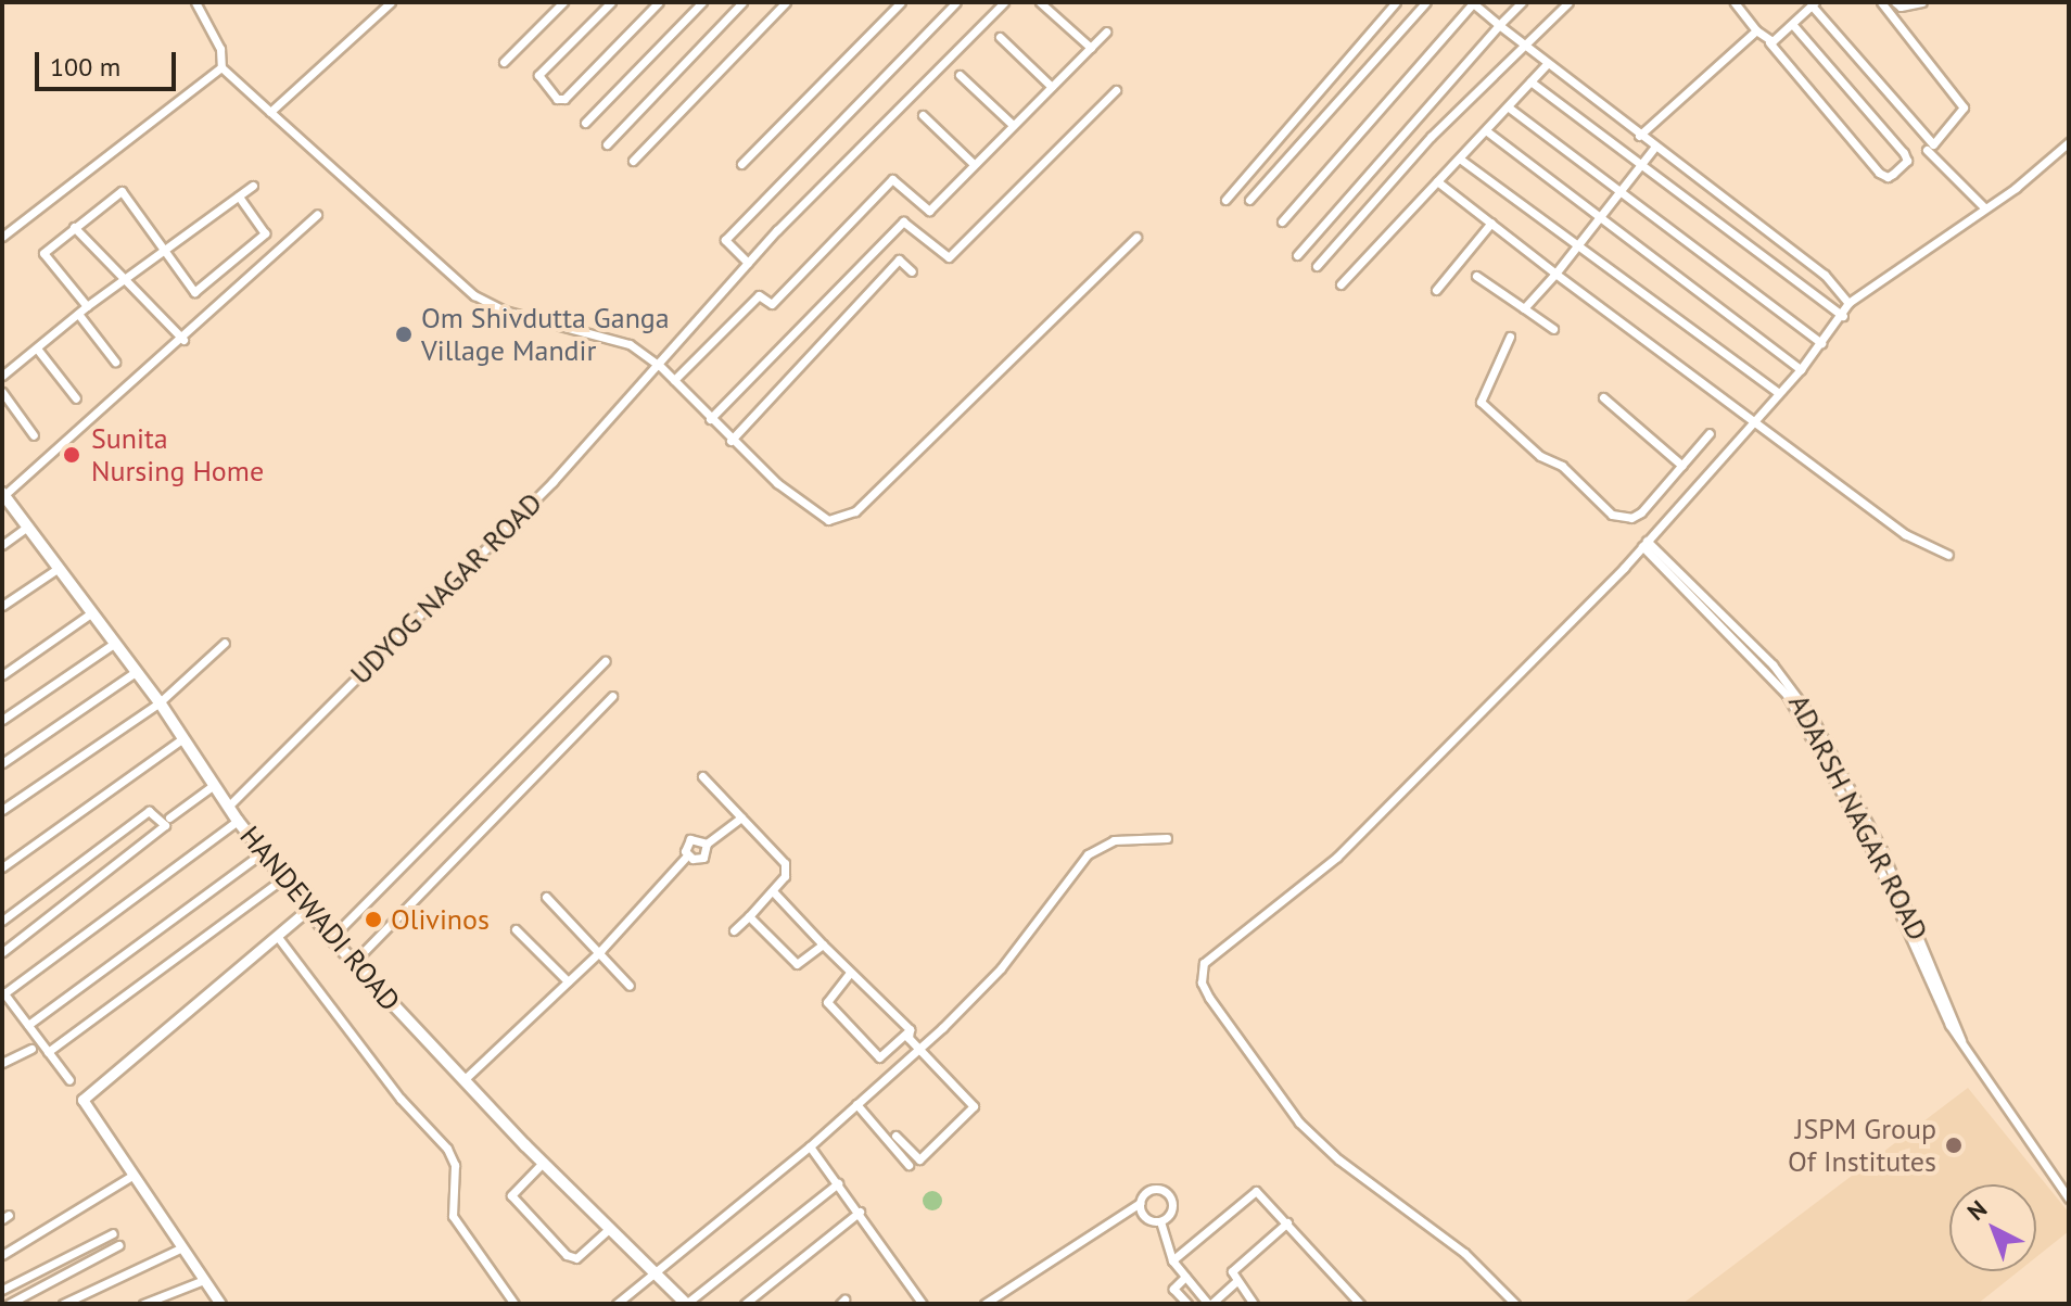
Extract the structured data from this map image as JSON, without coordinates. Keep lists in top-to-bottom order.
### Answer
{
  "streets": {
    "main road": ["HANDEWADI ROAD"],
    "street": ["UDYOG NAGAR ROAD", "ADARSH NAGAR ROAD"]
  },
  "crossings": [
    ["UDYOG NAGAR ROAD", "HANDEWADI ROAD"]
  ],
  "places": [
    "Om Shivdutta Ganga Village Mandir",
    "Sunita Nursing Home",
    "Olivinos",
    "JSPM Group Of Institutes"
  ],
  "scale_bar": "100 m",
  "north": "top left"
}
